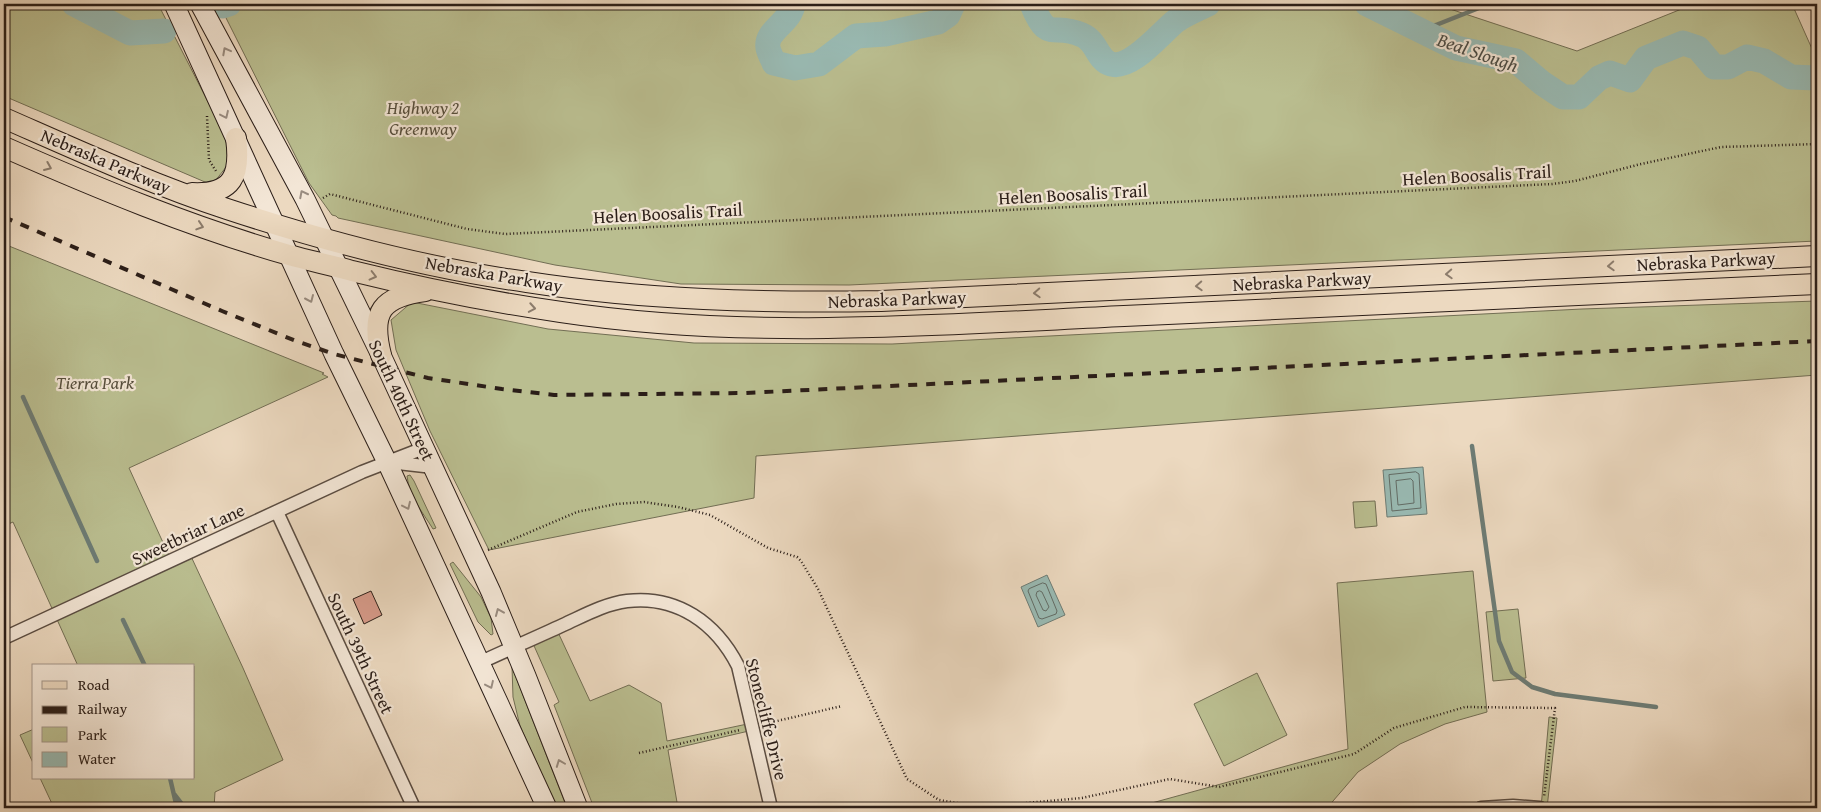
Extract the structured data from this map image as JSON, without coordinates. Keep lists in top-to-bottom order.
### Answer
{
  "streets": {
    "main road": ["Nebraska Parkway", "South 40th Street"],
    "street": ["Sweetbriar Lane", "South 39th Street", "Stonecliffe Drive"],
    "path": ["Helen Boosalis Trail"]
  },
  "crossings": [
    ["Nebraska Parkway", "South 40th Street"],
    ["South 40th Street", "Sweetbriar Lane"],
    ["South 40th Street", "Stonecliffe Drive"],
    ["Sweetbriar Lane", "South 39th Street"]
  ],
  "water": ["Beal Slough"],
  "parks": ["Highway 2 Greenway", "Tierra Park"],
  "legend": [
    "Road",
    "Railway",
    "Park",
    "Water"
  ]
}
